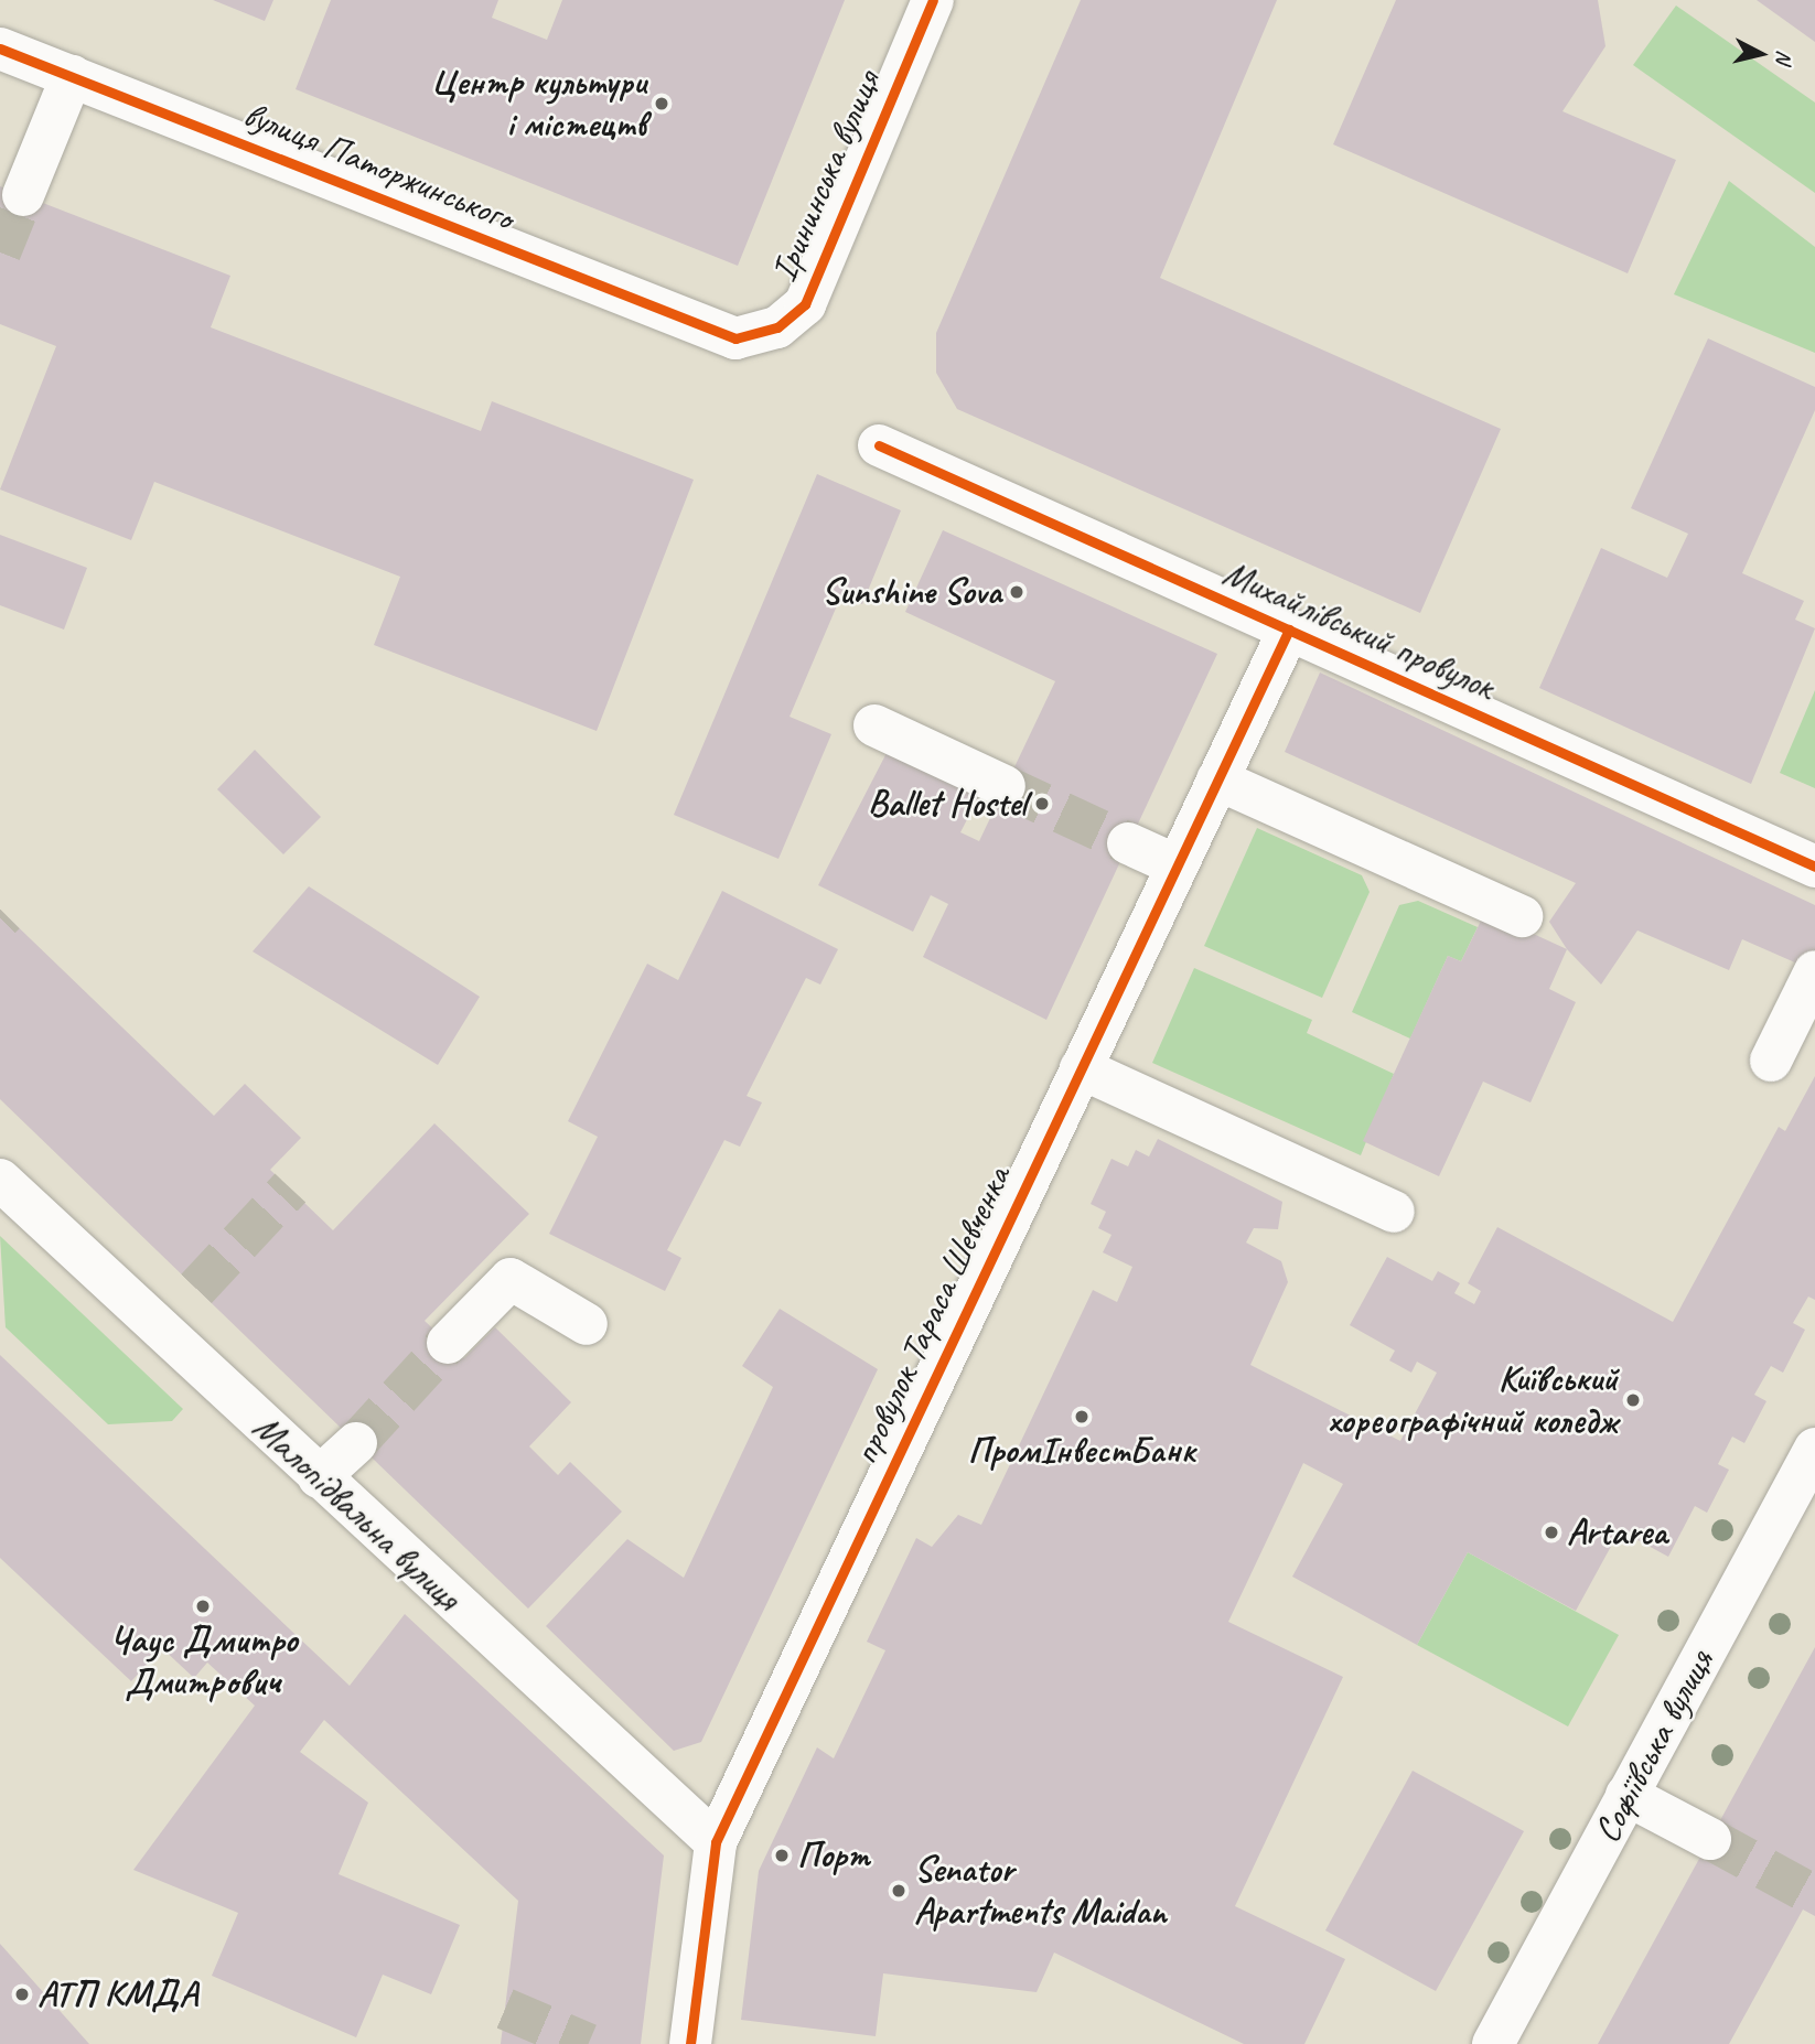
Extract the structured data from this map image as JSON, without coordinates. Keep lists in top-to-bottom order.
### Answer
{
  "streets": {
    "street": [
      "вулиця Паторжинського",
      "Ірининська вулиця",
      "Михайлівський провулок",
      "провулок Тараса Шевченка",
      "Малопідвальна вулиця",
      "Софіївська вулиця"
    ]
  },
  "crossings": [
    ["вулиця Паторжинського", "Ірининська вулиця"],
    ["Михайлівський провулок", "провулок Тараса Шевченка"],
    ["провулок Тараса Шевченка", "Малопідвальна вулиця"]
  ],
  "places": [
    "Центр культури і містецтв",
    "Sunshine Sova",
    "Ballet Hostel",
    "Київський хореографічний коледж",
    "ПромІнвестБанк",
    "Artarea",
    "Чаус Дмитро Дмитрович",
    "Порт",
    "Senator Apartments Maidan",
    "АТП КМДА"
  ],
  "north": "right"
}
